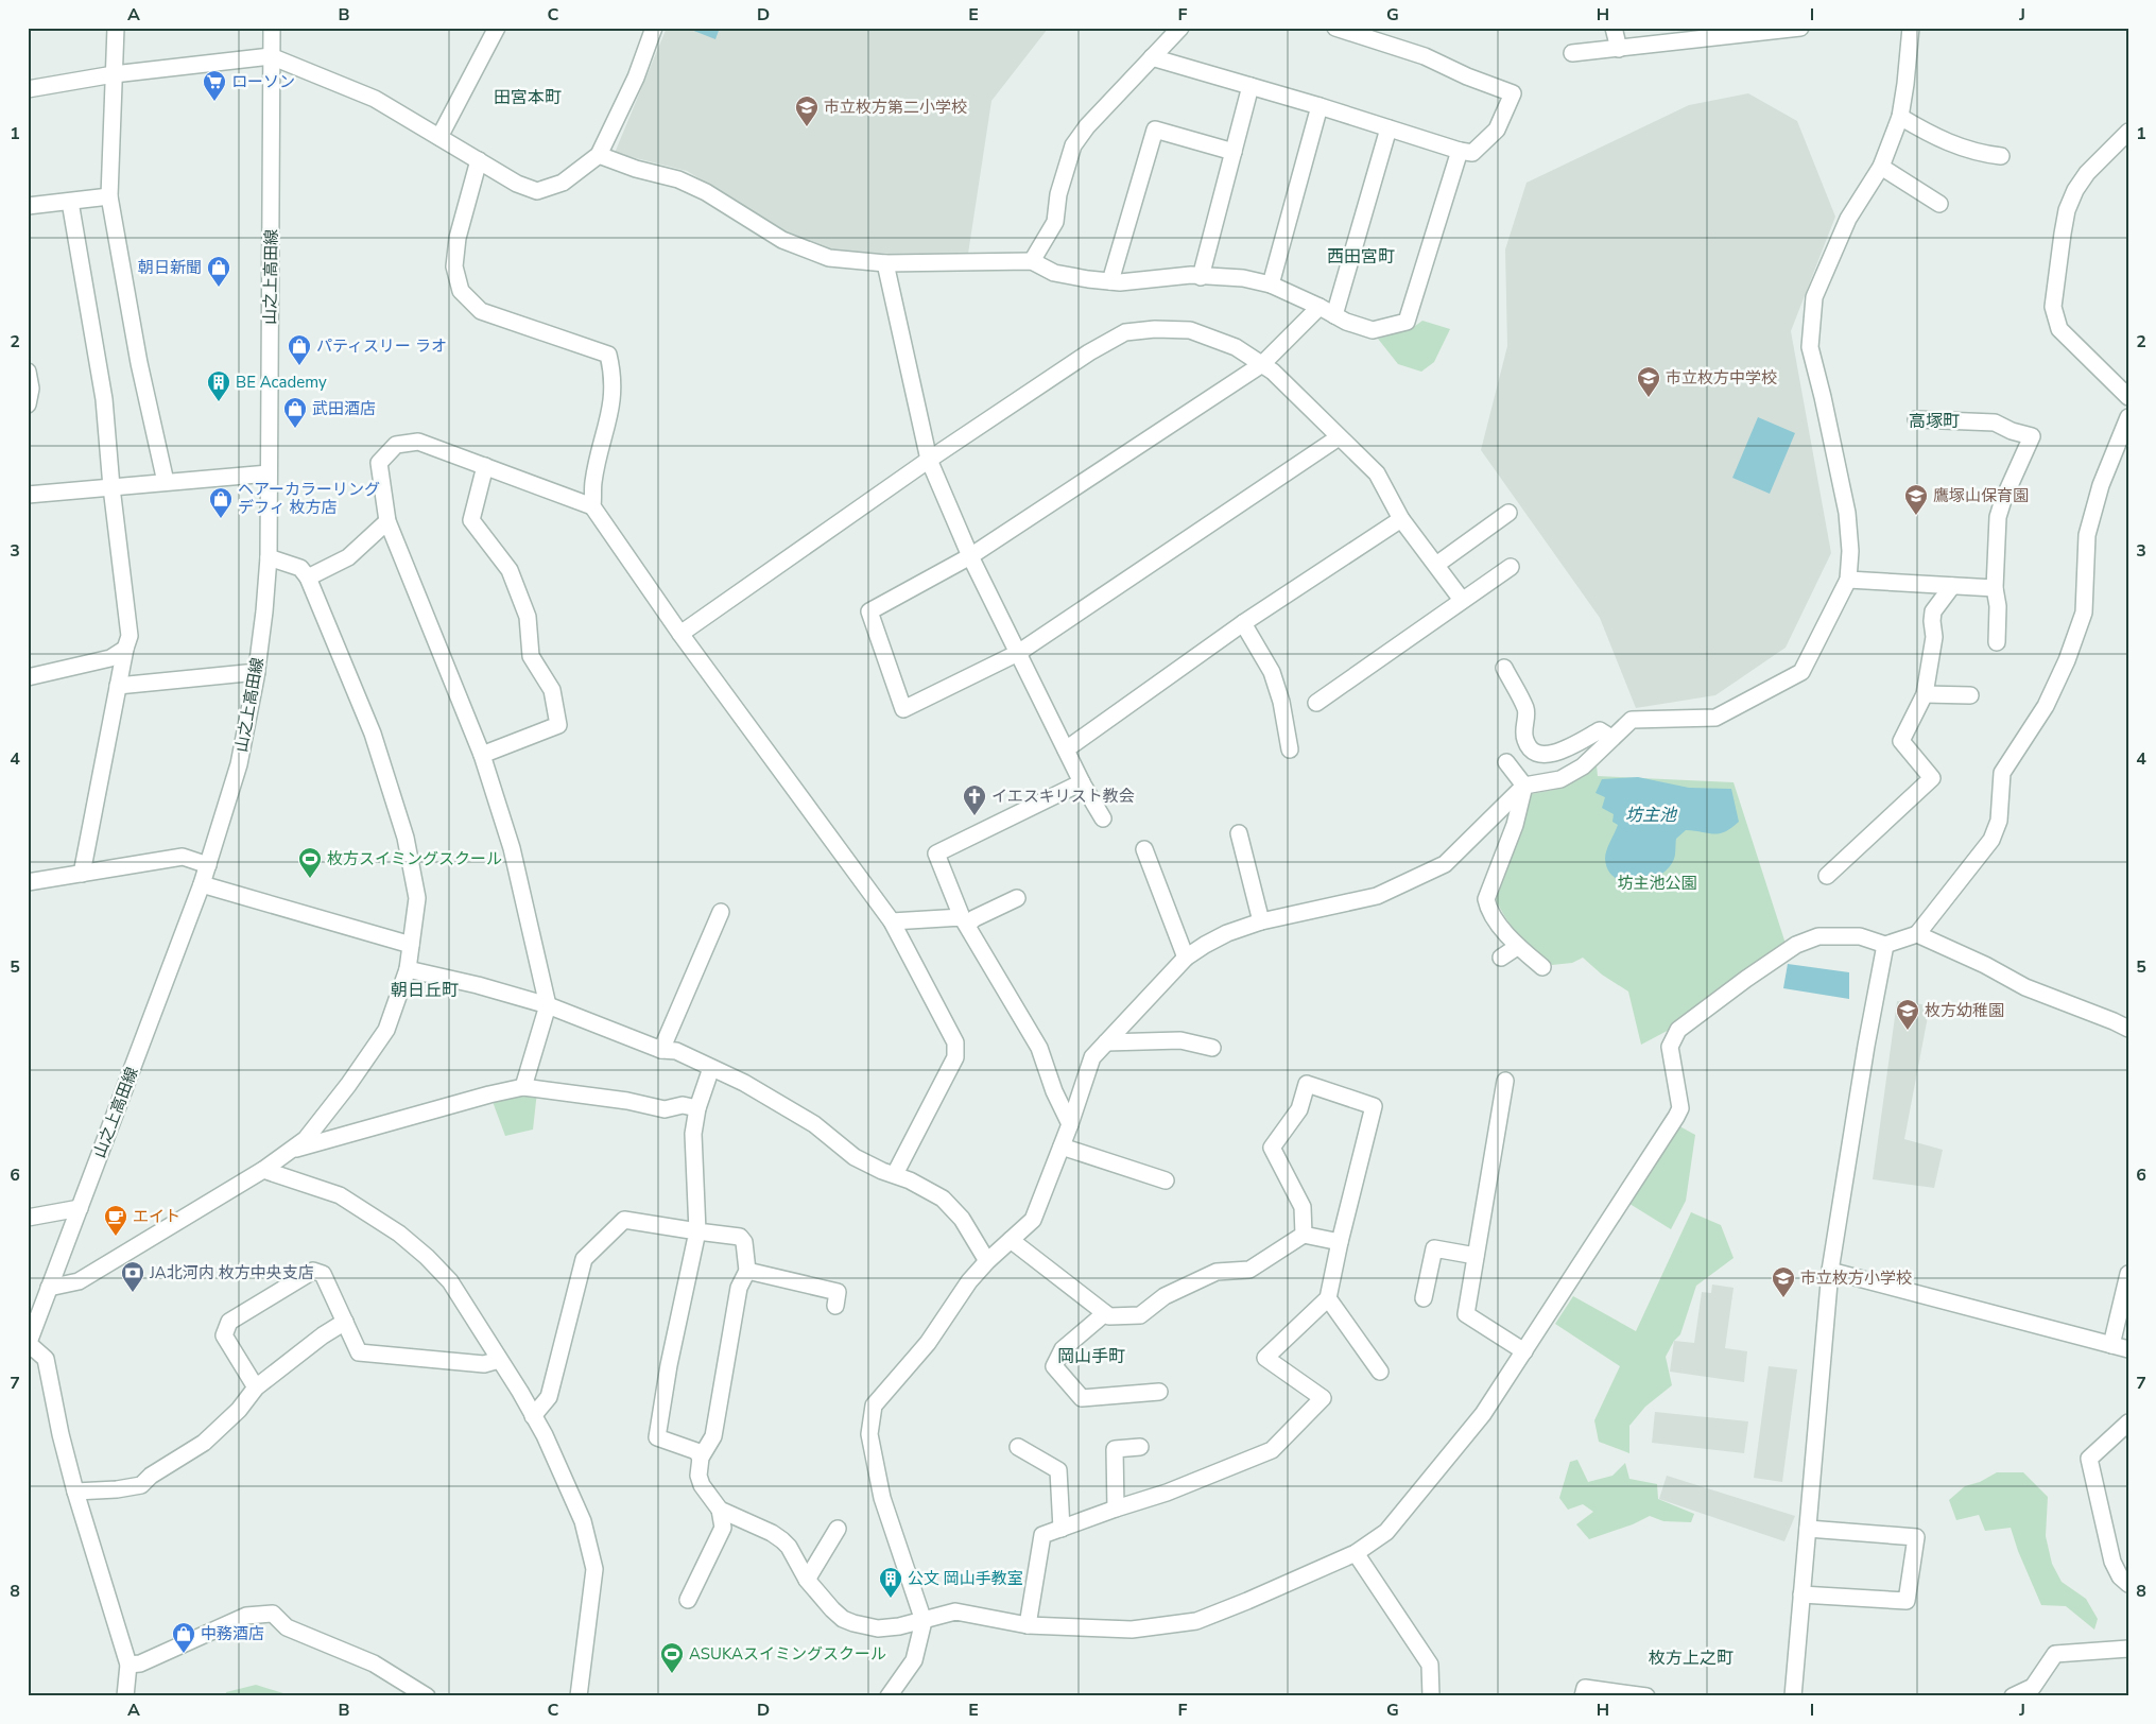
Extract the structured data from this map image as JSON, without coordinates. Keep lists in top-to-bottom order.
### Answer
{
  "streets": {
    "street": ["山之上高田線"]
  },
  "districts": [
    "田宮本町",
    "西田宮町",
    "高塚町",
    "朝日丘町",
    "岡山手町",
    "枚方上之町"
  ],
  "water": ["坊主池"],
  "parks": ["坊主池公園"],
  "places": {
    "supermarket": ["ローソン"],
    "school or university": [
      "市立枚方第二小学校",
      "市立枚方中学校",
      "鷹塚山保育園",
      "枚方幼稚園",
      "市立枚方小学校"
    ],
    "shop": [
      "朝日新聞",
      "パティスリー ラオ",
      "武田酒店",
      "ヘアーカラーリング デフィ 枚方店",
      "中務酒店"
    ],
    "building": ["BE Academy", "公文 岡山手教室"],
    "church": ["イエスキリスト教会"],
    "sports": ["枚方スイミングスクール", "ASUKAスイミングスクール"],
    "cafe": ["エイト"],
    "bank": ["JA北河内 枚方中央支店"]
  },
  "grid": {
    "columns": [
      "A",
      "B",
      "C",
      "D",
      "E",
      "F",
      "G",
      "H",
      "I",
      "J"
    ],
    "rows": [
      "1",
      "2",
      "3",
      "4",
      "5",
      "6",
      "7",
      "8"
    ]
  }
}
